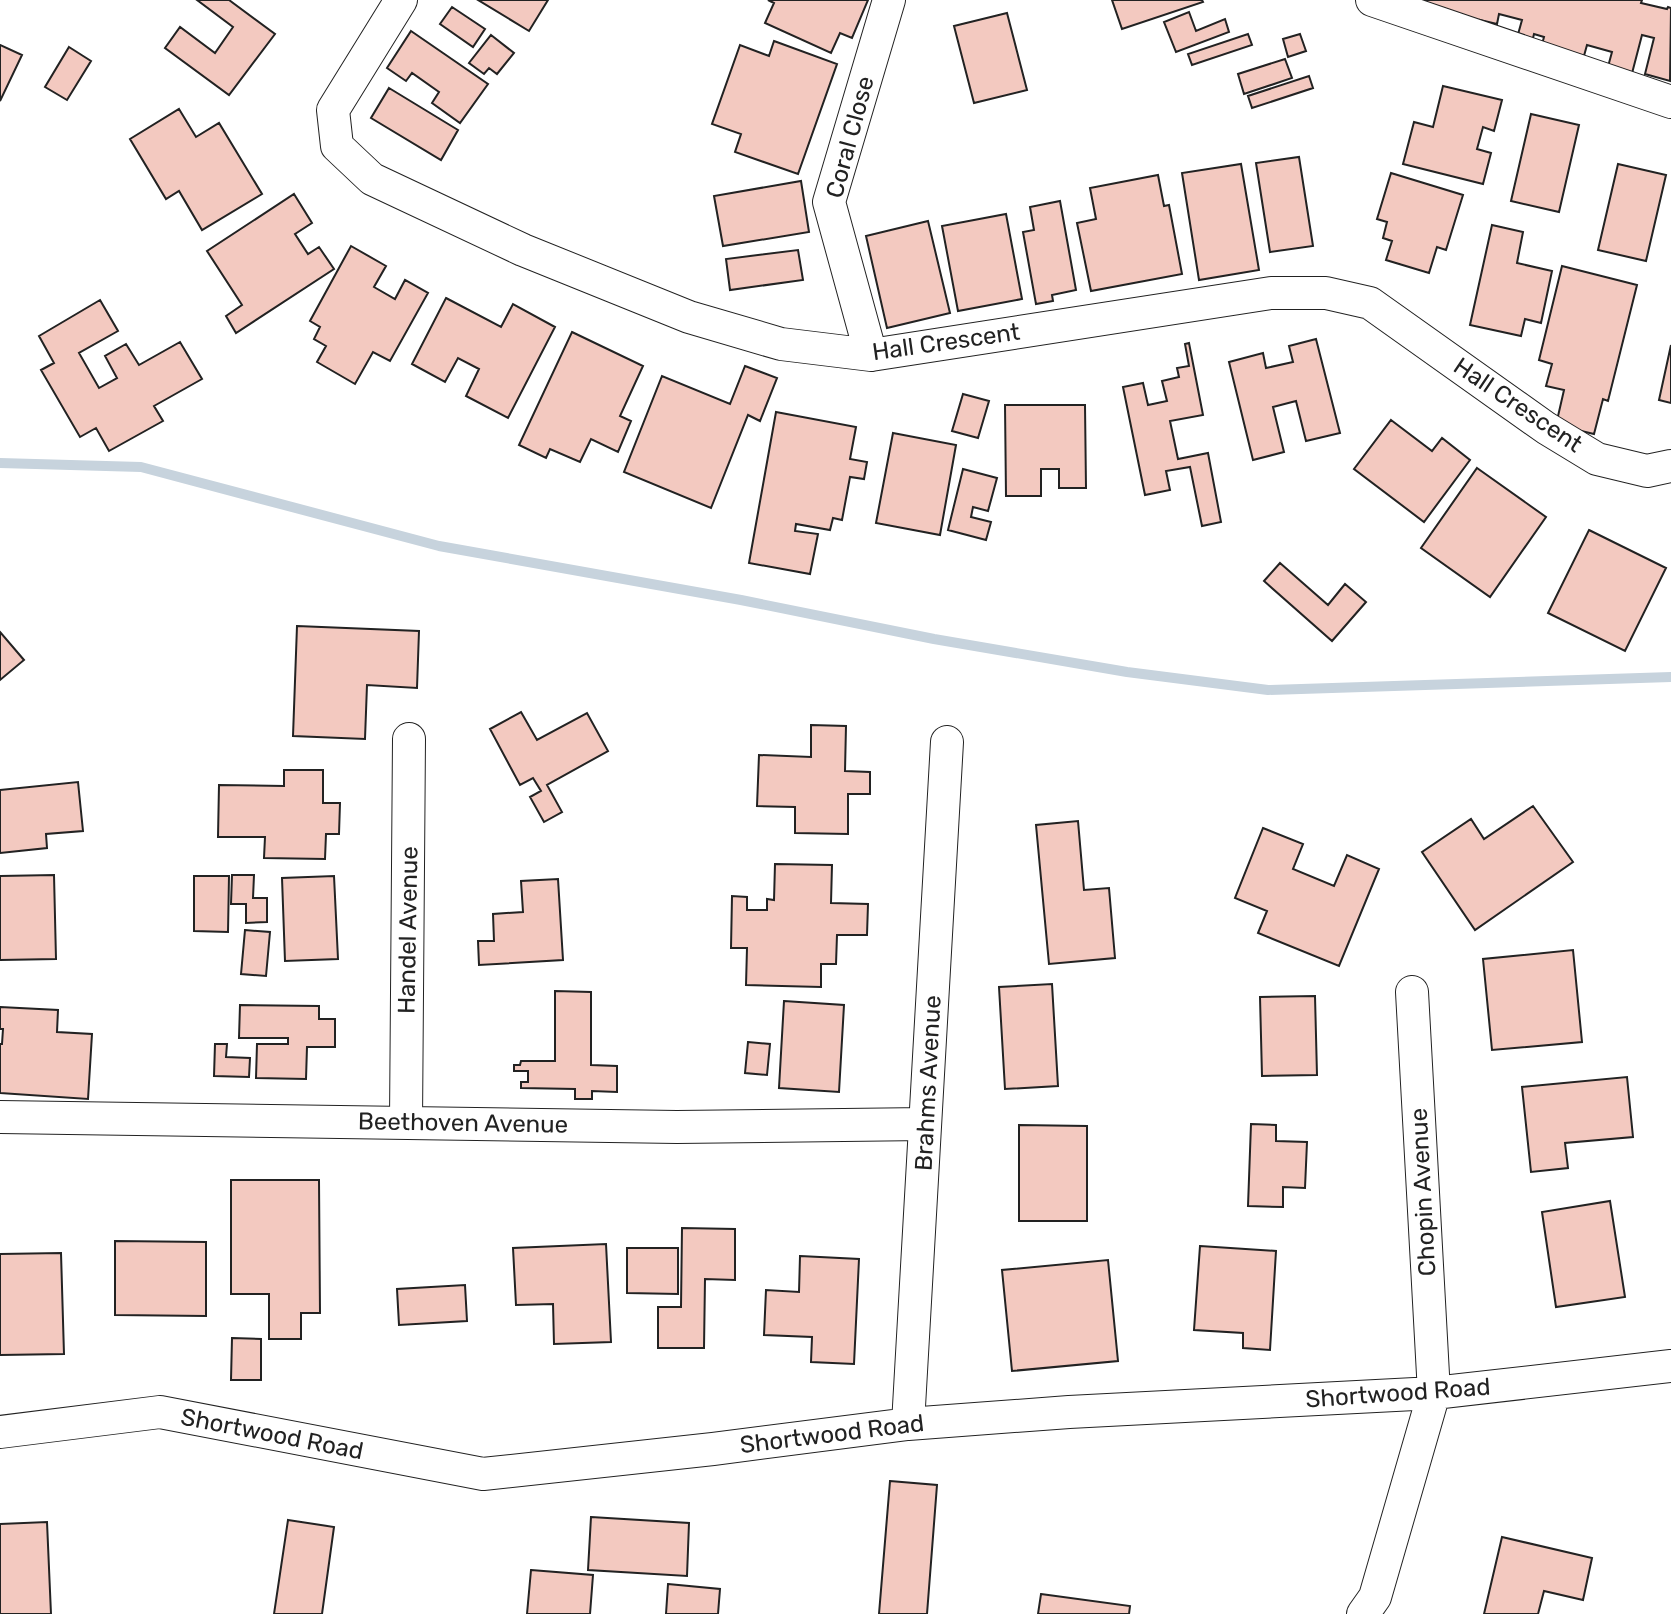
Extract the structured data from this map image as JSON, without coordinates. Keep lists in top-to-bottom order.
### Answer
{
  "streets": {
    "street": [
      "Coral Close",
      "Hall Crescent",
      "Handel Avenue",
      "Brahms Avenue",
      "Beethoven Avenue",
      "Chopin Avenue",
      "Shortwood Road"
    ]
  },
  "crossings": [
    ["Coral Close", "Hall Crescent"],
    ["Handel Avenue", "Beethoven Avenue"],
    ["Brahms Avenue", "Beethoven Avenue"],
    ["Brahms Avenue", "Shortwood Road"],
    ["Chopin Avenue", "Shortwood Road"]
  ]
}
